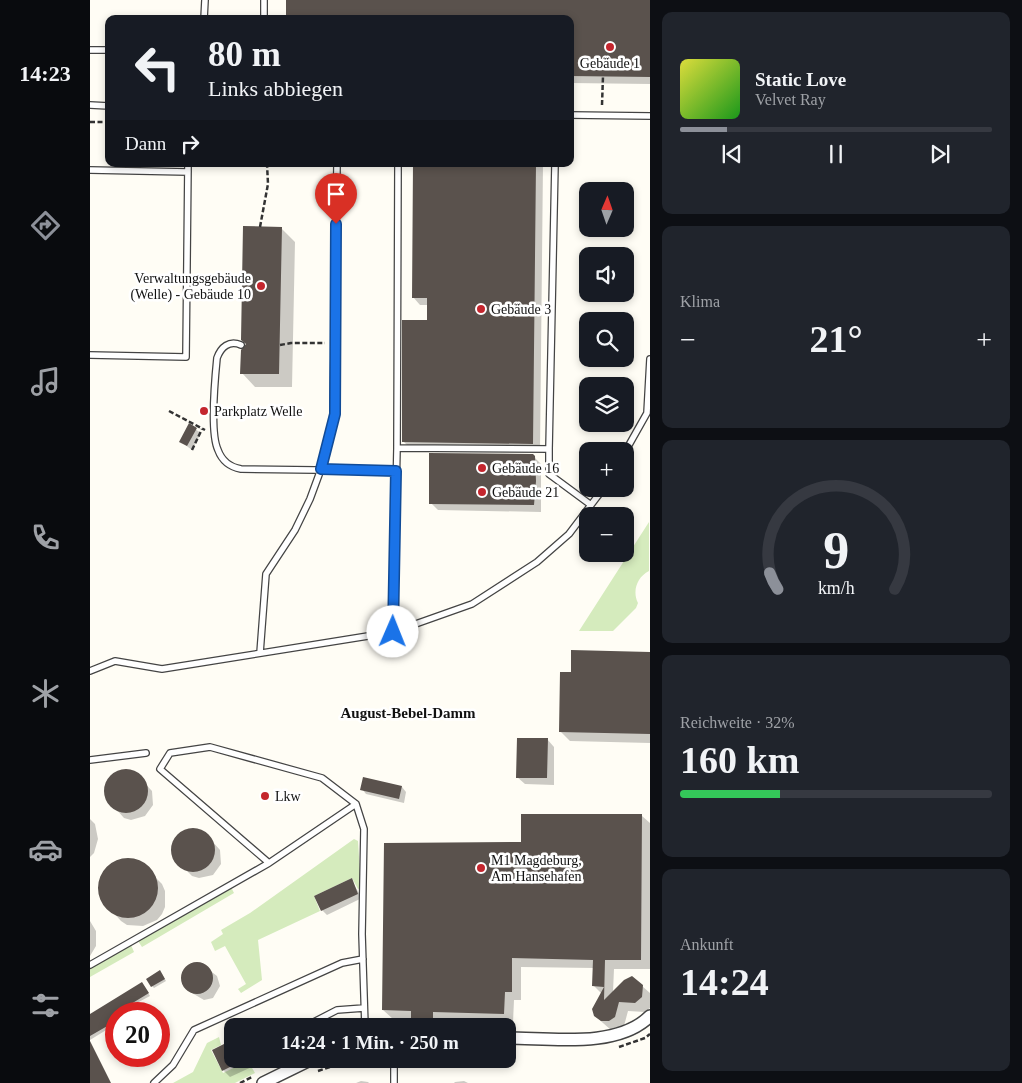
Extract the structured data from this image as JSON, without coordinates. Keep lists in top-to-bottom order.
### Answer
{
  "districts": ["August-Bebel-Damm"],
  "places": [
    "Gebäude 1",
    "Verwaltungsgebäude (Welle) - Gebäude 10",
    "Gebäude 3",
    "Parkplatz Welle",
    "Gebäude 16",
    "Gebäude 21",
    "Lkw",
    "M1 Magdeburg, Am Hansehafen"
  ],
  "north": "top",
  "page": {
    "tabs": "14:23",
    "turn": ["80 m", "Links abbiegen"],
    "song": ["Static Love", "Velvet Ray"],
    "then": "Dann",
    "map_buttons": ["+", "−"],
    "tile": [
      "Klima",
      ["Reichweite · 32%", "160 km"],
      ["Ankunft", "14:24"]
    ],
    "heat": ["−", "21°", "+"],
    "limit": "20",
    "trip": "14:24 · 1 Min. · 250 m",
    "gauge": ["9", "km/h"]
  }
}
